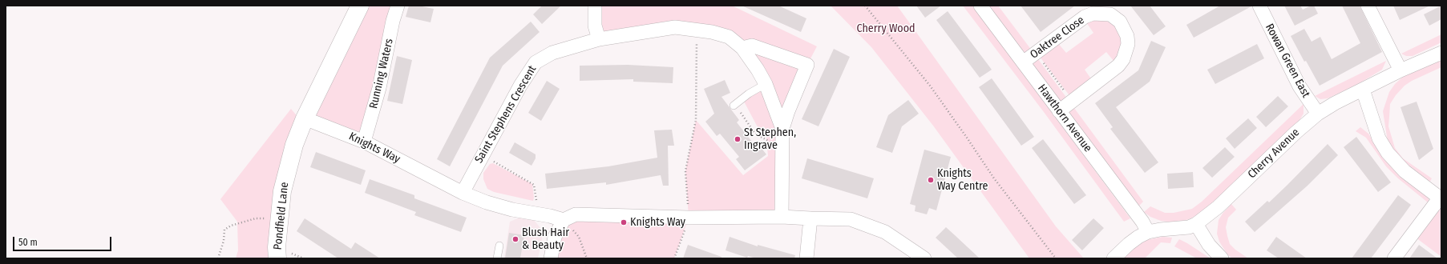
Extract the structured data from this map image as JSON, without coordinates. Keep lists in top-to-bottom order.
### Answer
{
  "streets": {
    "street": [
      "Oaktree Close",
      "Rowan Green East",
      "Running Waters",
      "Saint Stephens Crescent",
      "Hawthorn Avenue",
      "Knights Way",
      "Cherry Avenue",
      "Pondfield Lane"
    ]
  },
  "crossings": [
    ["Oaktree Close", "Hawthorn Avenue"],
    ["Rowan Green East", "Cherry Avenue"],
    ["Running Waters", "Knights Way"],
    ["Saint Stephens Crescent", "Knights Way"],
    ["Hawthorn Avenue", "Cherry Avenue"],
    ["Knights Way", "Pondfield Lane"]
  ],
  "parks": ["Cherry Wood"],
  "places": [
    "St Stephen, Ingrave",
    "Knights Way Centre",
    "Knights Way",
    "Blush Hair & Beauty"
  ],
  "scale_bar": "50 m"
}
